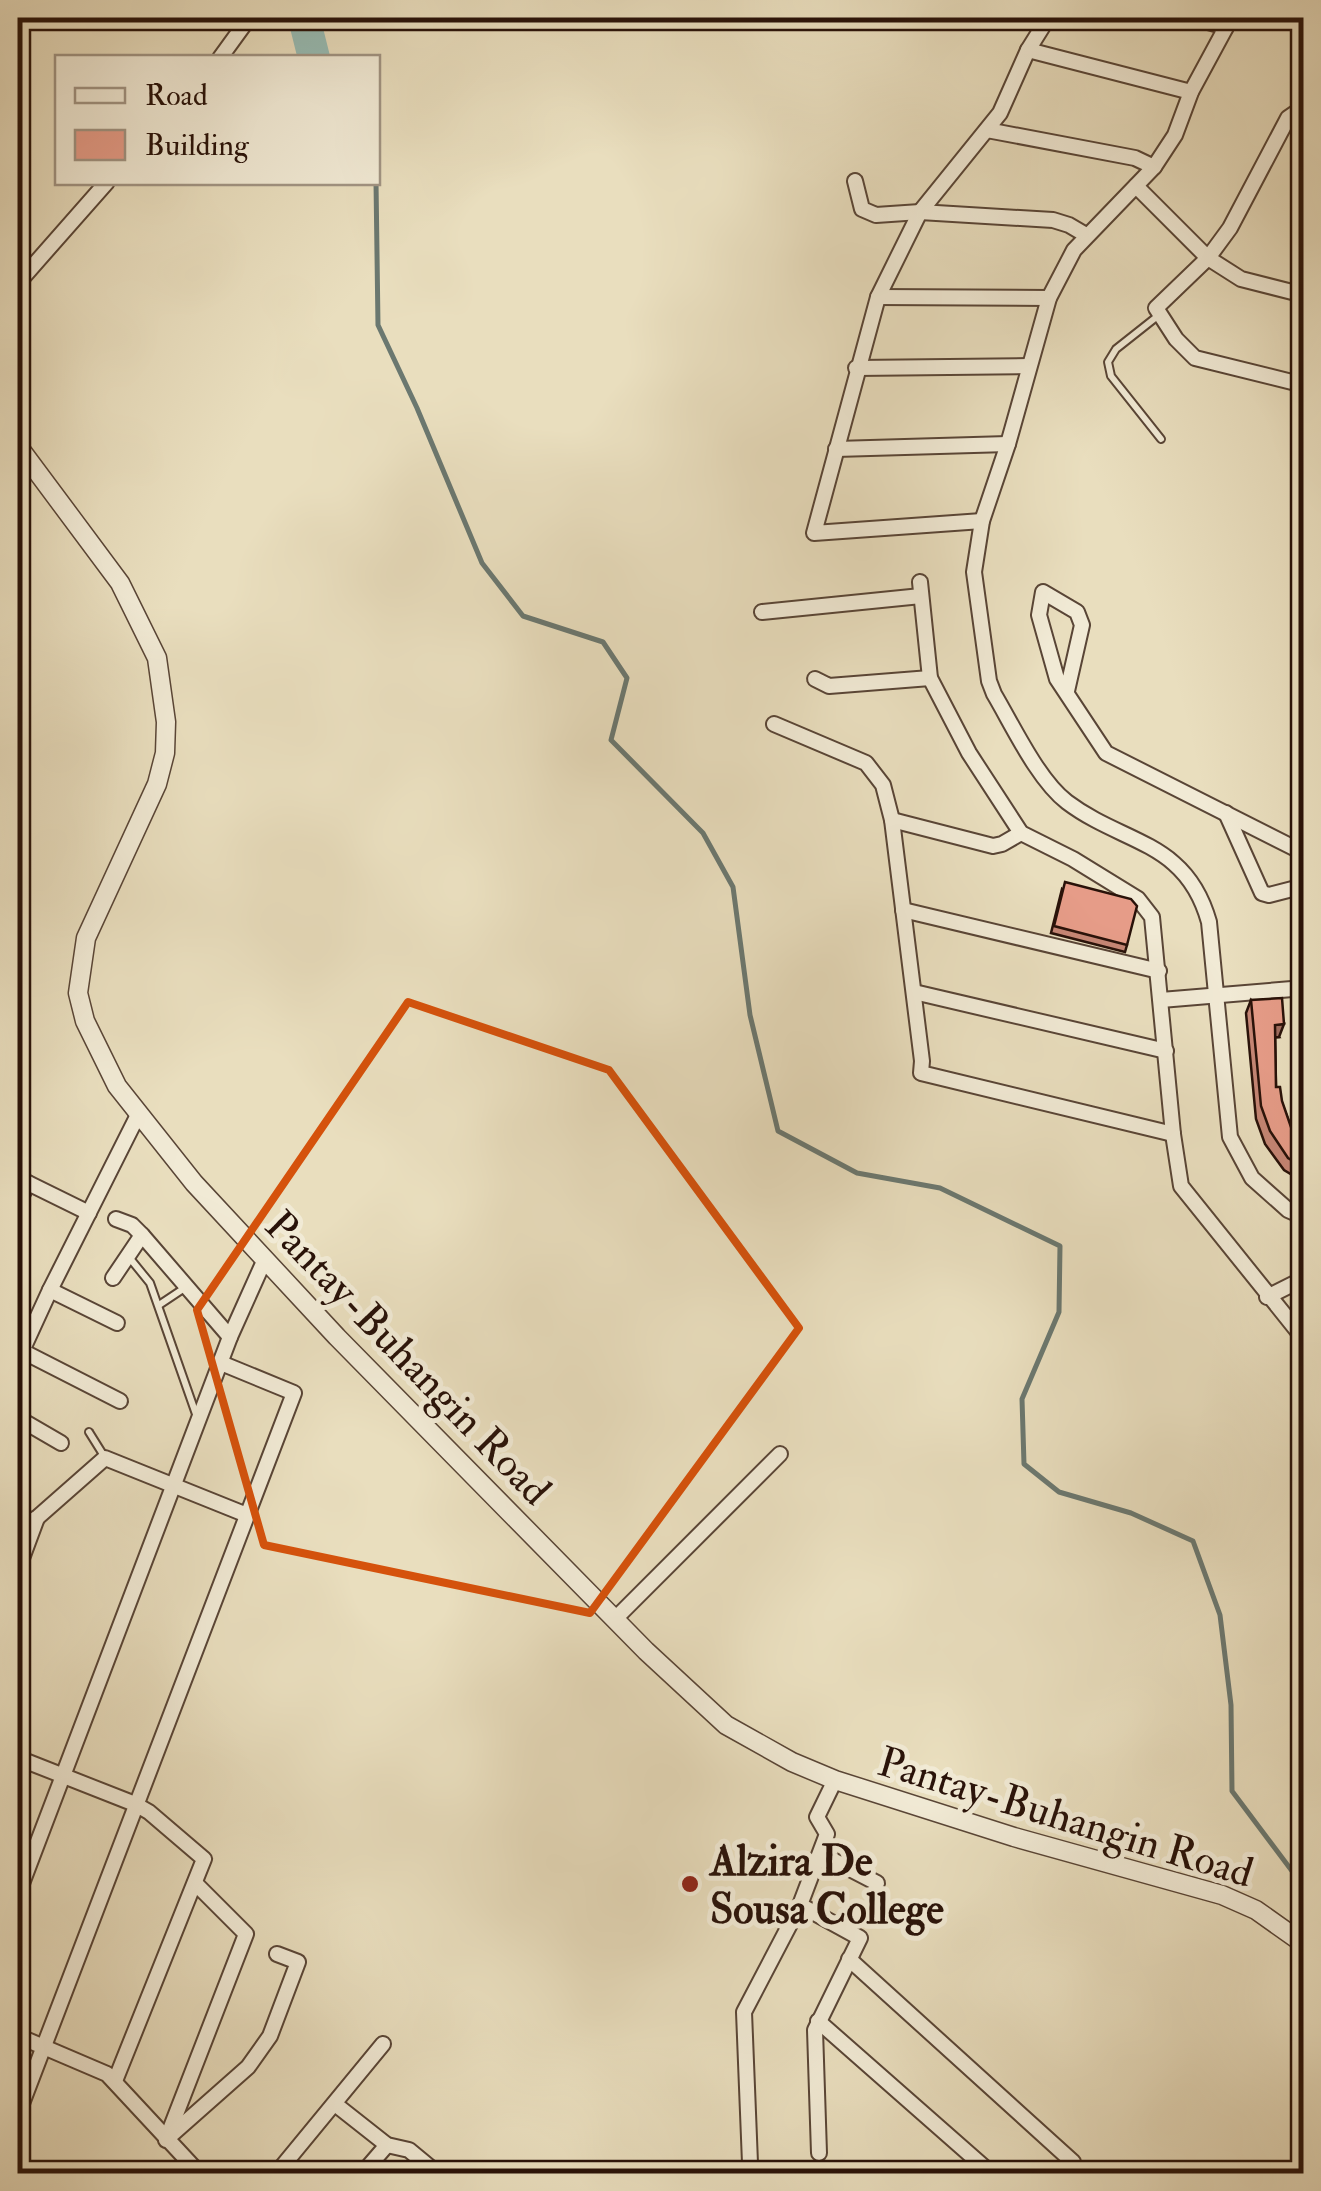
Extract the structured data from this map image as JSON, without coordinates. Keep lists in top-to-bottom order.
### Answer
{
  "streets": {
    "street": ["Pantay-Buhangin Road"]
  },
  "places": ["Alzira De Sousa College"],
  "legend": ["Road", "Building"]
}
